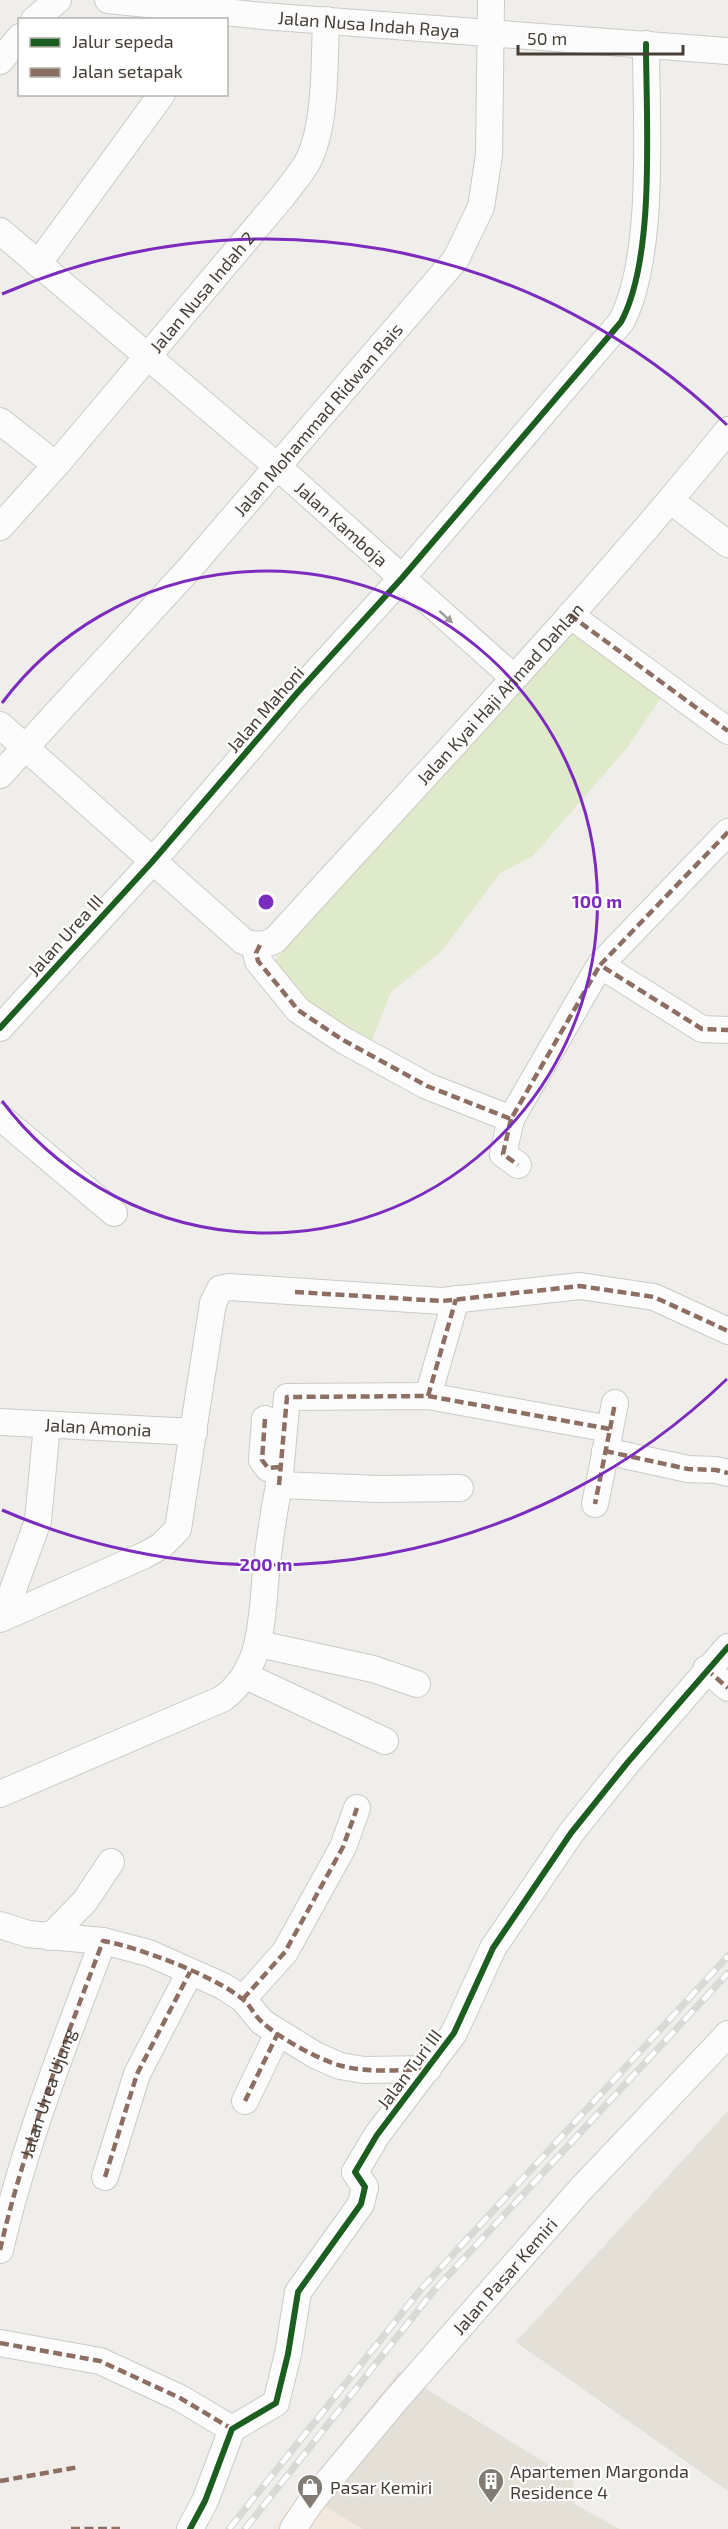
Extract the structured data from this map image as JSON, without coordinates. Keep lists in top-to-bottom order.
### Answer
{
  "streets": {
    "street": [
      "Jalan Nusa Indah Raya",
      "Jalan Nusa Indah 2",
      "Jalan Mohammad Ridwan Rais",
      "Jalan Kamboja",
      "Jalan Kyai Haji Ahmad Dahlan",
      "Jalan Mahoni",
      "Jalan Urea III",
      "Jalan Amonia",
      "Jalan Turi III",
      "Jalan Urea Ujung",
      "Jalan Pasar Kemiri"
    ]
  },
  "crossings": [
    ["Jalan Nusa Indah Raya", "Jalan Nusa Indah 2"],
    ["Jalan Nusa Indah Raya", "Jalan Mohammad Ridwan Rais"],
    ["Jalan Nusa Indah Raya", "Jalan Mahoni"],
    ["Jalan Mohammad Ridwan Rais", "Jalan Kamboja"],
    ["Jalan Kamboja", "Jalan Kyai Haji Ahmad Dahlan"],
    ["Jalan Kamboja", "Jalan Mahoni"],
    ["Jalan Mahoni", "Jalan Urea III"]
  ],
  "one_way": ["Jalan Kamboja"],
  "places": {
    "building": ["Apartemen Margonda Residence 4"],
    "shop": ["Pasar Kemiri"]
  },
  "legend": ["Jalur sepeda", "Jalan setapak"],
  "scale_bar": "50 m",
  "rings": ["100 m", "200 m"]
}
